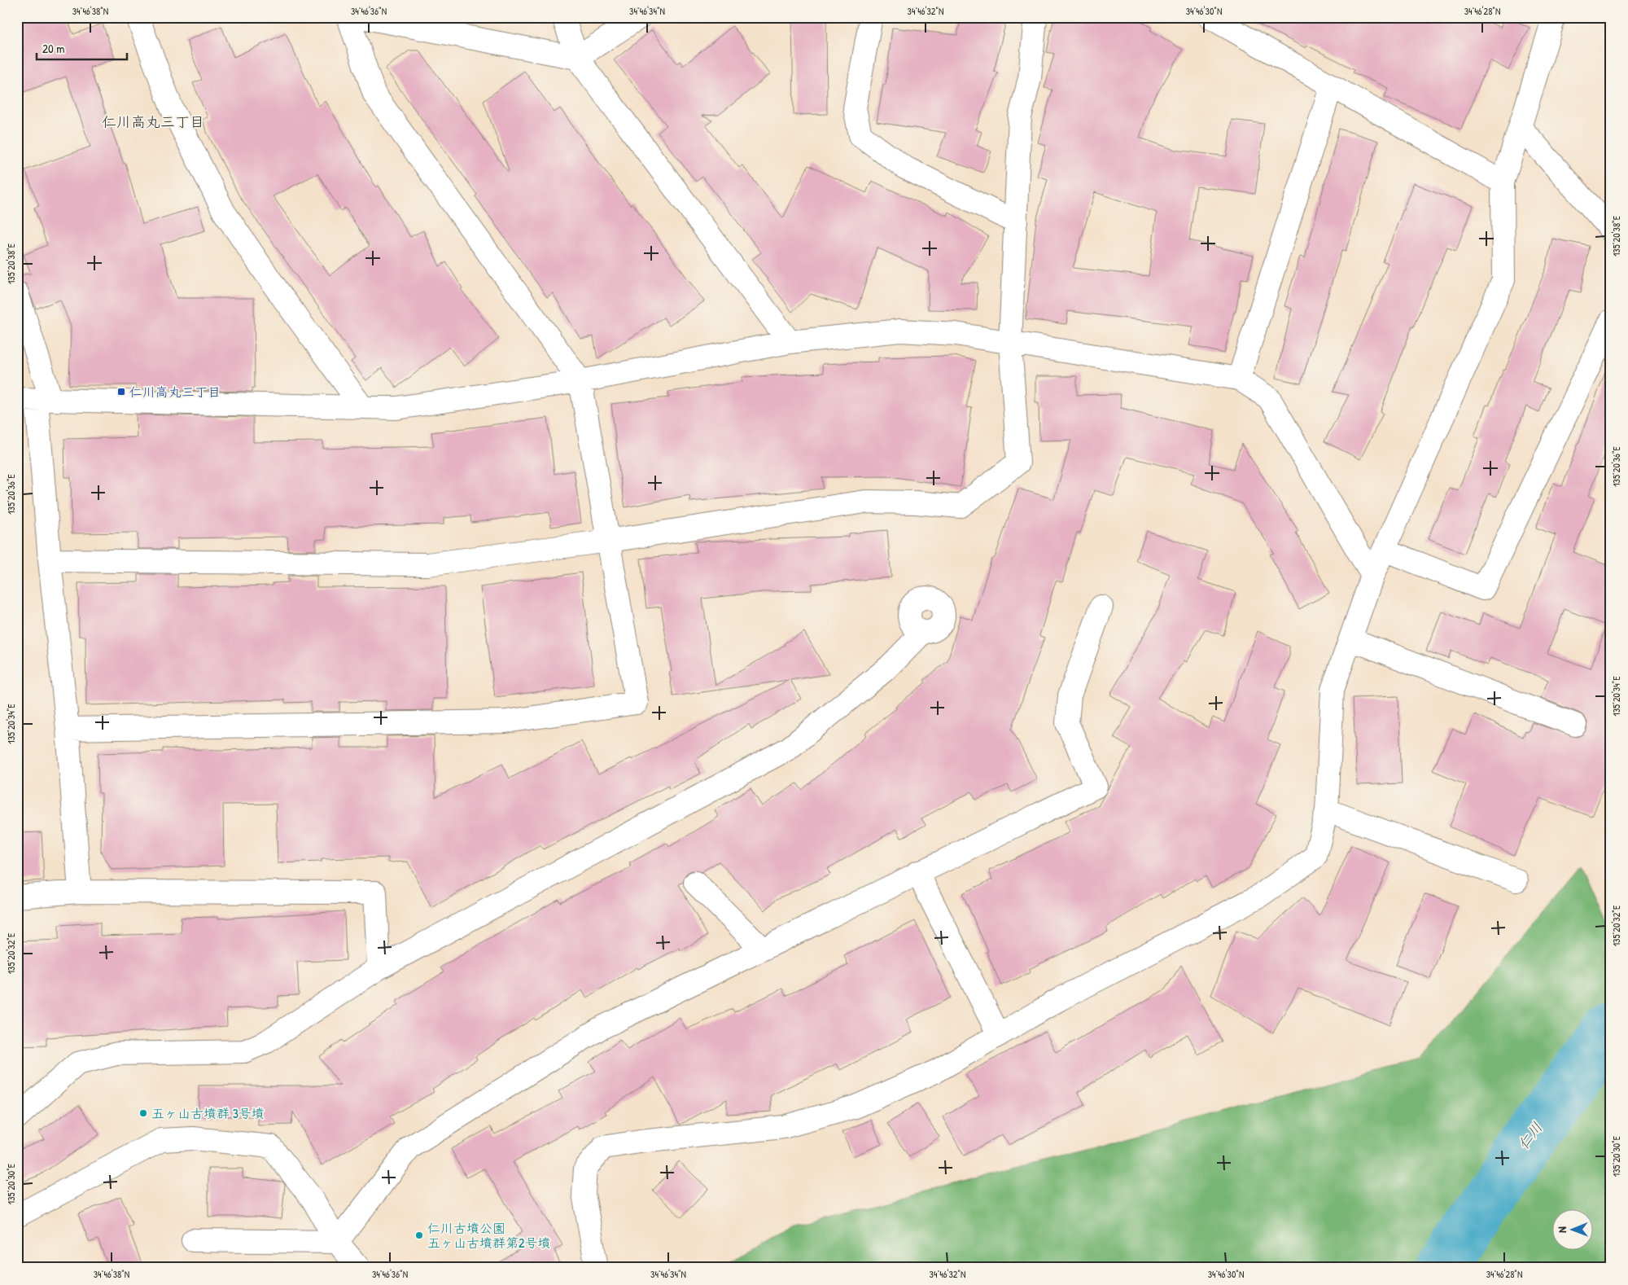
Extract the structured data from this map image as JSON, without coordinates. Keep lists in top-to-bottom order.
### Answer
{
  "districts": ["仁川高丸三丁目"],
  "water": ["仁川"],
  "places": {
    "transit": ["仁川高丸三丁目"],
    "other": ["五ヶ山古墳群 3号墳", "仁川古墳公園 五ヶ山古墳群第2号墳"]
  },
  "scale_bar": "20 m",
  "north": "left",
  "coordinates": [
    "34°46'38\"N",
    "34°46'36\"N",
    "34°46'34\"N",
    "34°46'32\"N",
    "34°46'30\"N",
    "34°46'28\"N",
    "135°20'38\"E",
    "135°20'36\"E",
    "135°20'34\"E",
    "135°20'32\"E",
    "135°20'30\"E"
  ]
}
